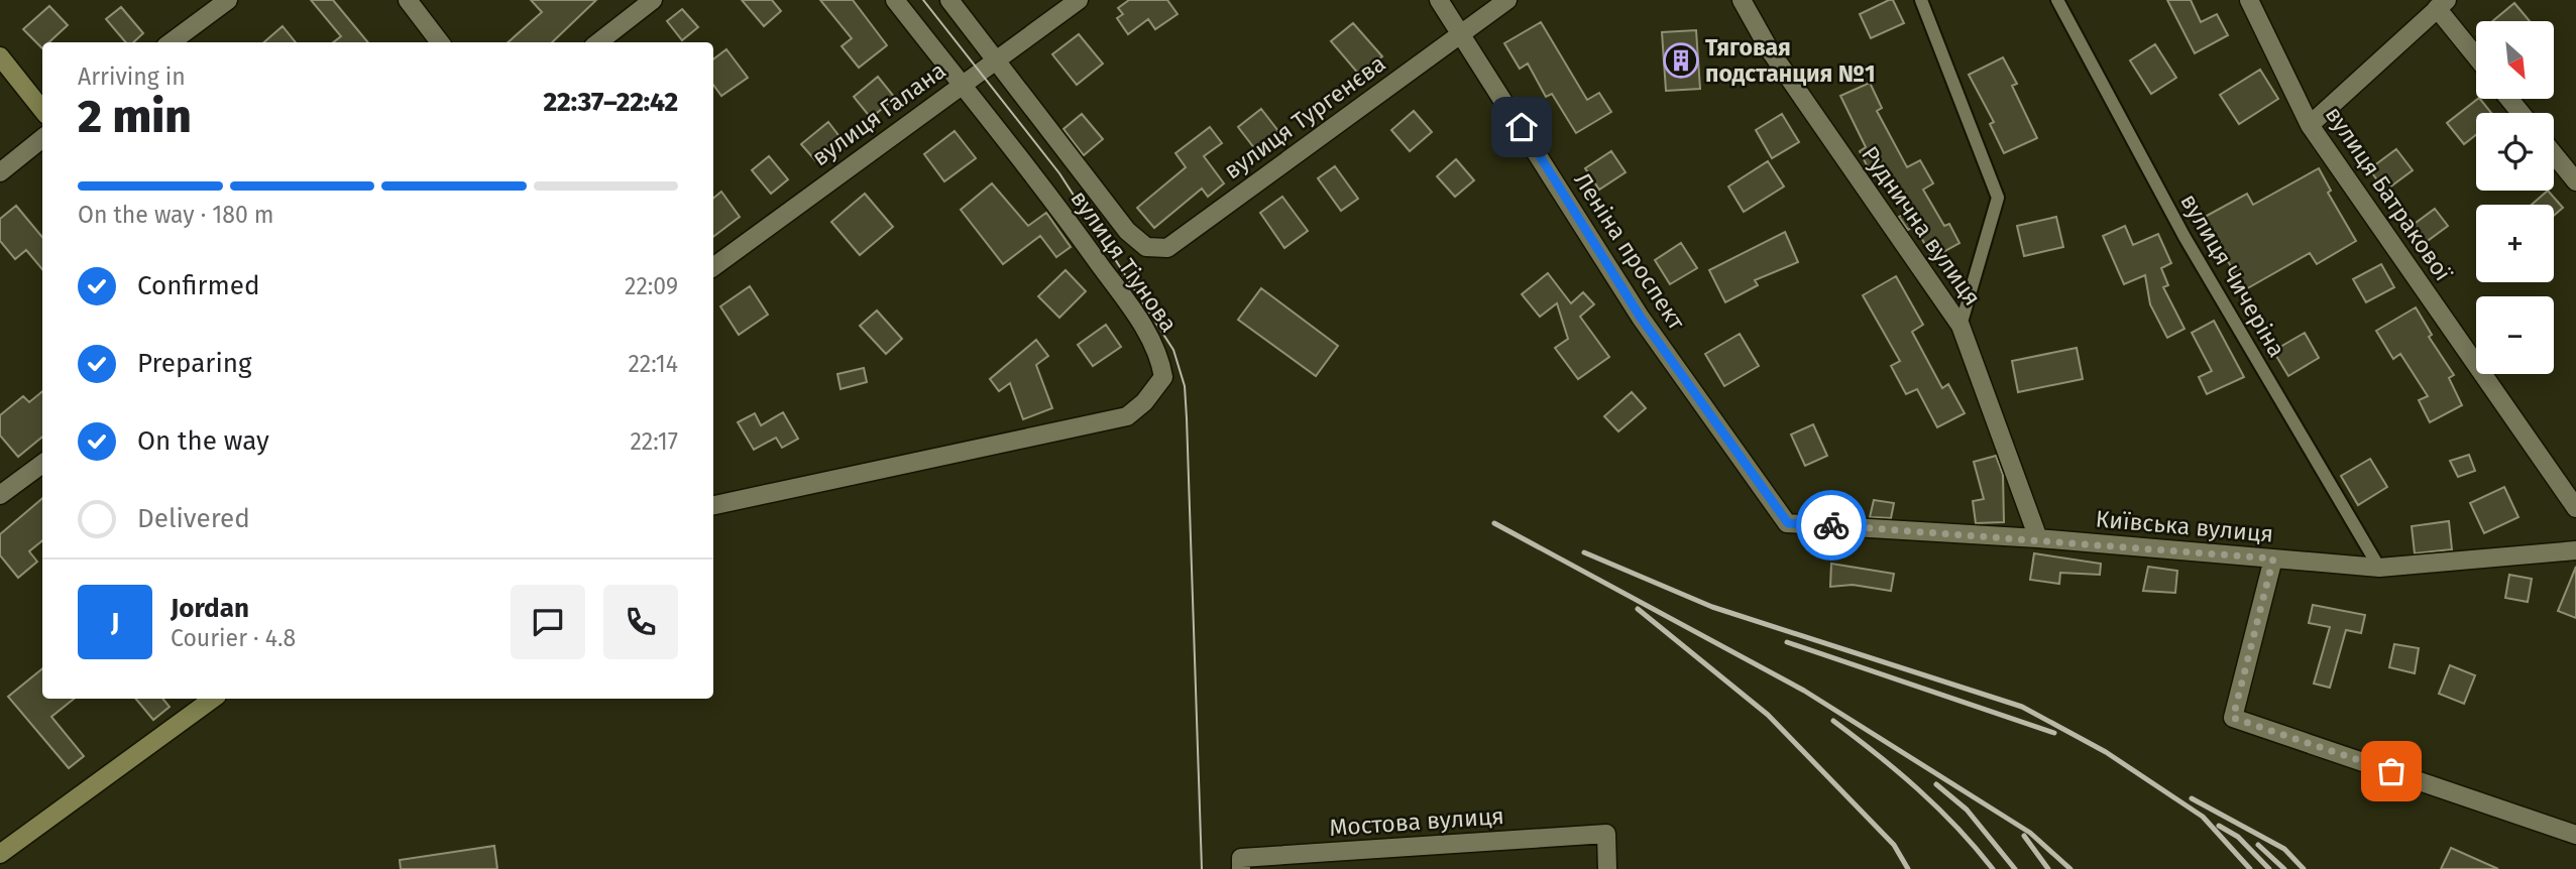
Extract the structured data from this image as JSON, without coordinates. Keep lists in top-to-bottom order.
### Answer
{
  "streets": {
    "street": [
      "вулиця Галана",
      "вулиця Тургенєва",
      "вулиця Батракової",
      "Руднична вулиця",
      "Леніна проспект",
      "вулиця Тіунова",
      "Київська вулиця",
      "Мостова вулиця"
    ],
    "lane": ["вулиця Чичеріна"]
  },
  "crossings": [
    ["вулиця Галана", "вулиця Тіунова"],
    ["вулиця Тургенєва", "Леніна проспект"],
    ["вулиця Тургенєва", "вулиця Тіунова"],
    ["Руднична вулиця", "Київська вулиця"],
    ["Леніна проспект", "Київська вулиця"],
    ["вулиця Чичеріна", "Київська вулиця"]
  ],
  "places": {
    "building": ["Тяговая подстанция №1"]
  },
  "north": "bottom right",
  "page": {
    "map_buttons": ["+", "−"],
    "heading": ["2 min", "Arriving in", "22:37–22:42"],
    "panel": ["Jordan", "Courier · 4.8"],
    "bar": "On the way · 180 m",
    "list": [
      ["Confirmed", "22:09"],
      ["Preparing", "22:14"],
      ["On the way", "22:17"],
      "Delivered"
    ],
    "round": "J"
  }
}
